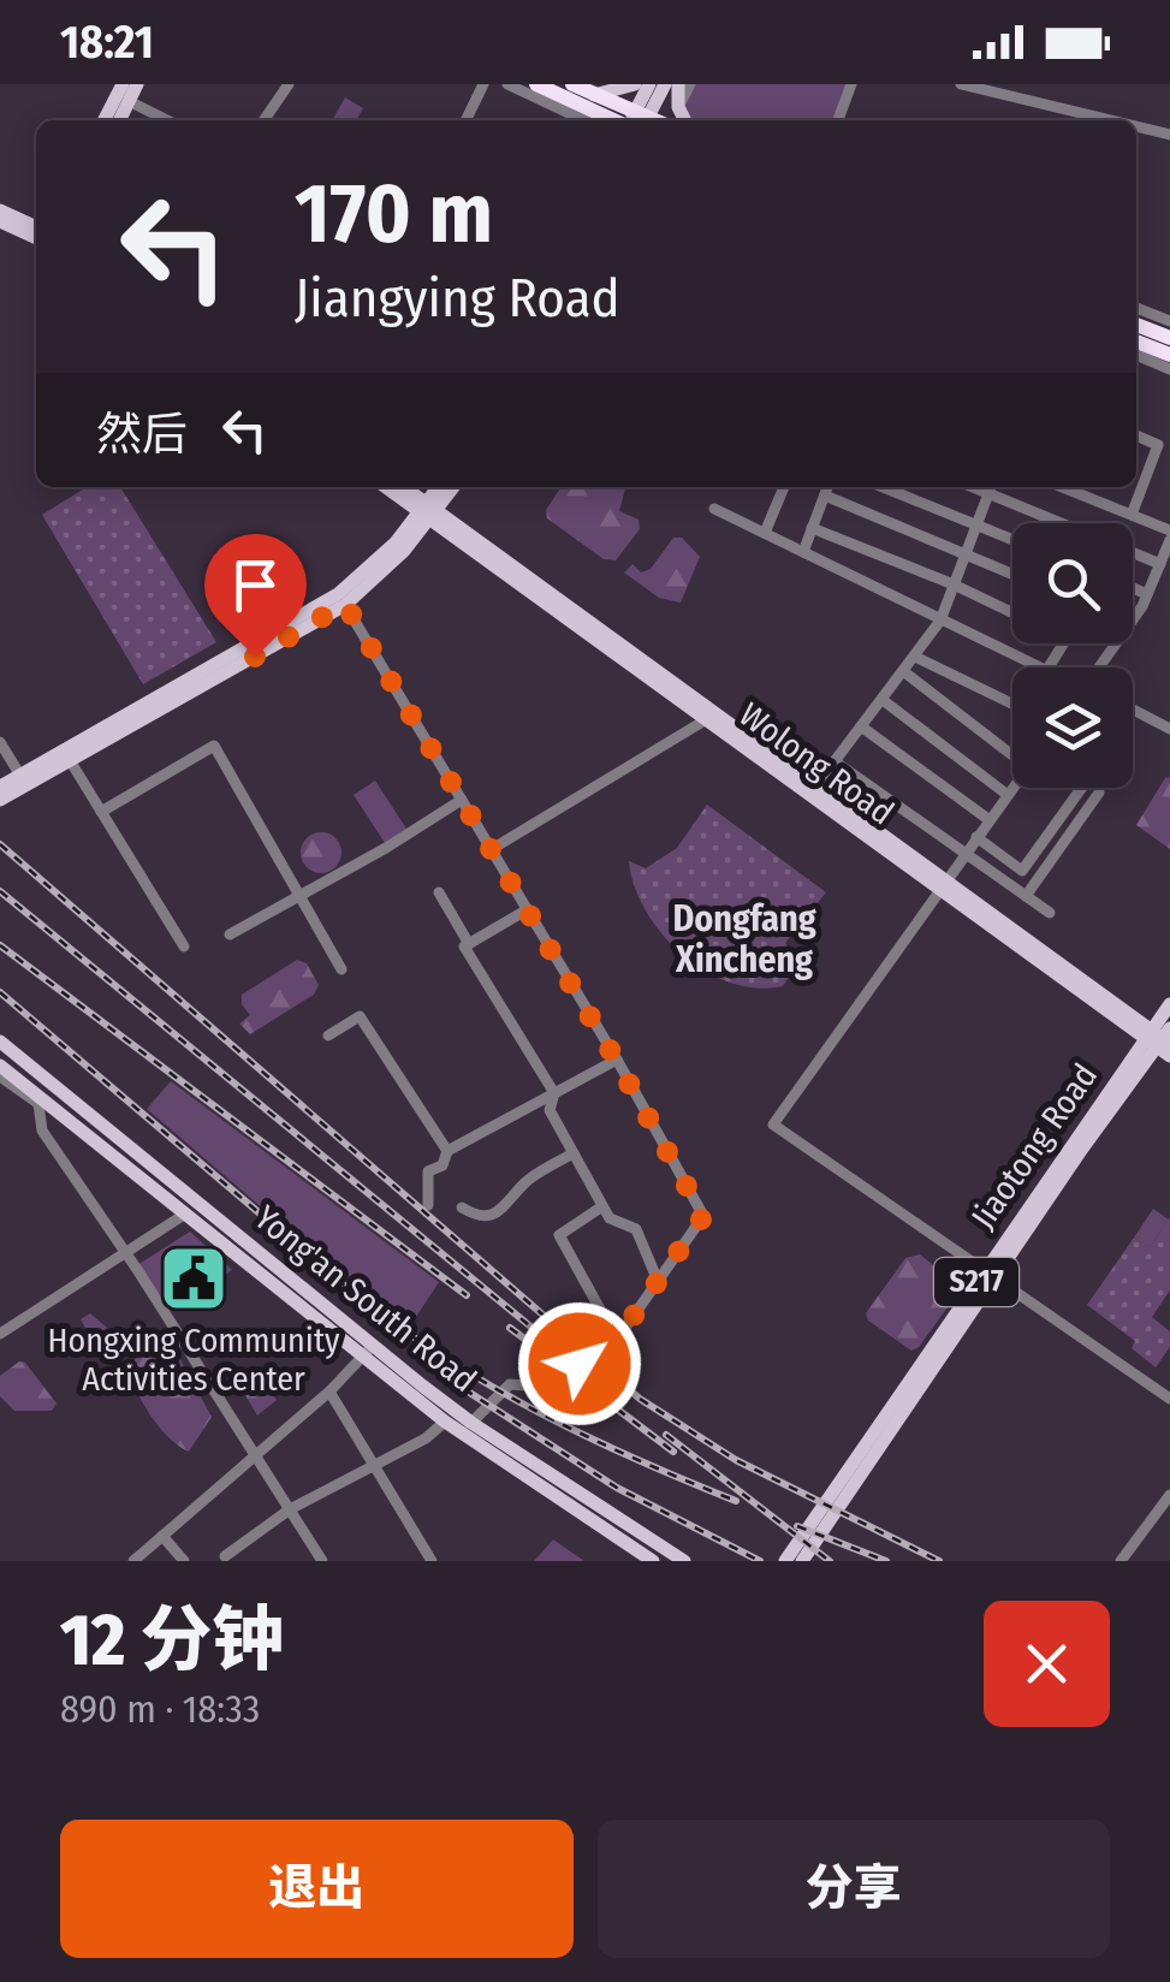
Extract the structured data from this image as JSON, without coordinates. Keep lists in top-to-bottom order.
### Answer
{
  "streets": {
    "main road": [
      "Wolong Road",
      "Jiaotong Road",
      "S217",
      "Yong'an South Road"
    ]
  },
  "crossings": [
    ["Wolong Road", "Jiaotong Road"]
  ],
  "districts": ["Dongfang Xincheng"],
  "places": {
    "public building": ["Hongxing Community Activities Center"]
  },
  "page": {
    "status": "18:21",
    "turn": ["170 m", "Jiangying Road"],
    "then": "然后",
    "heading": ["12 分钟", "890 m · 18:33"],
    "buttons": ["退出", "分享"]
  }
}
